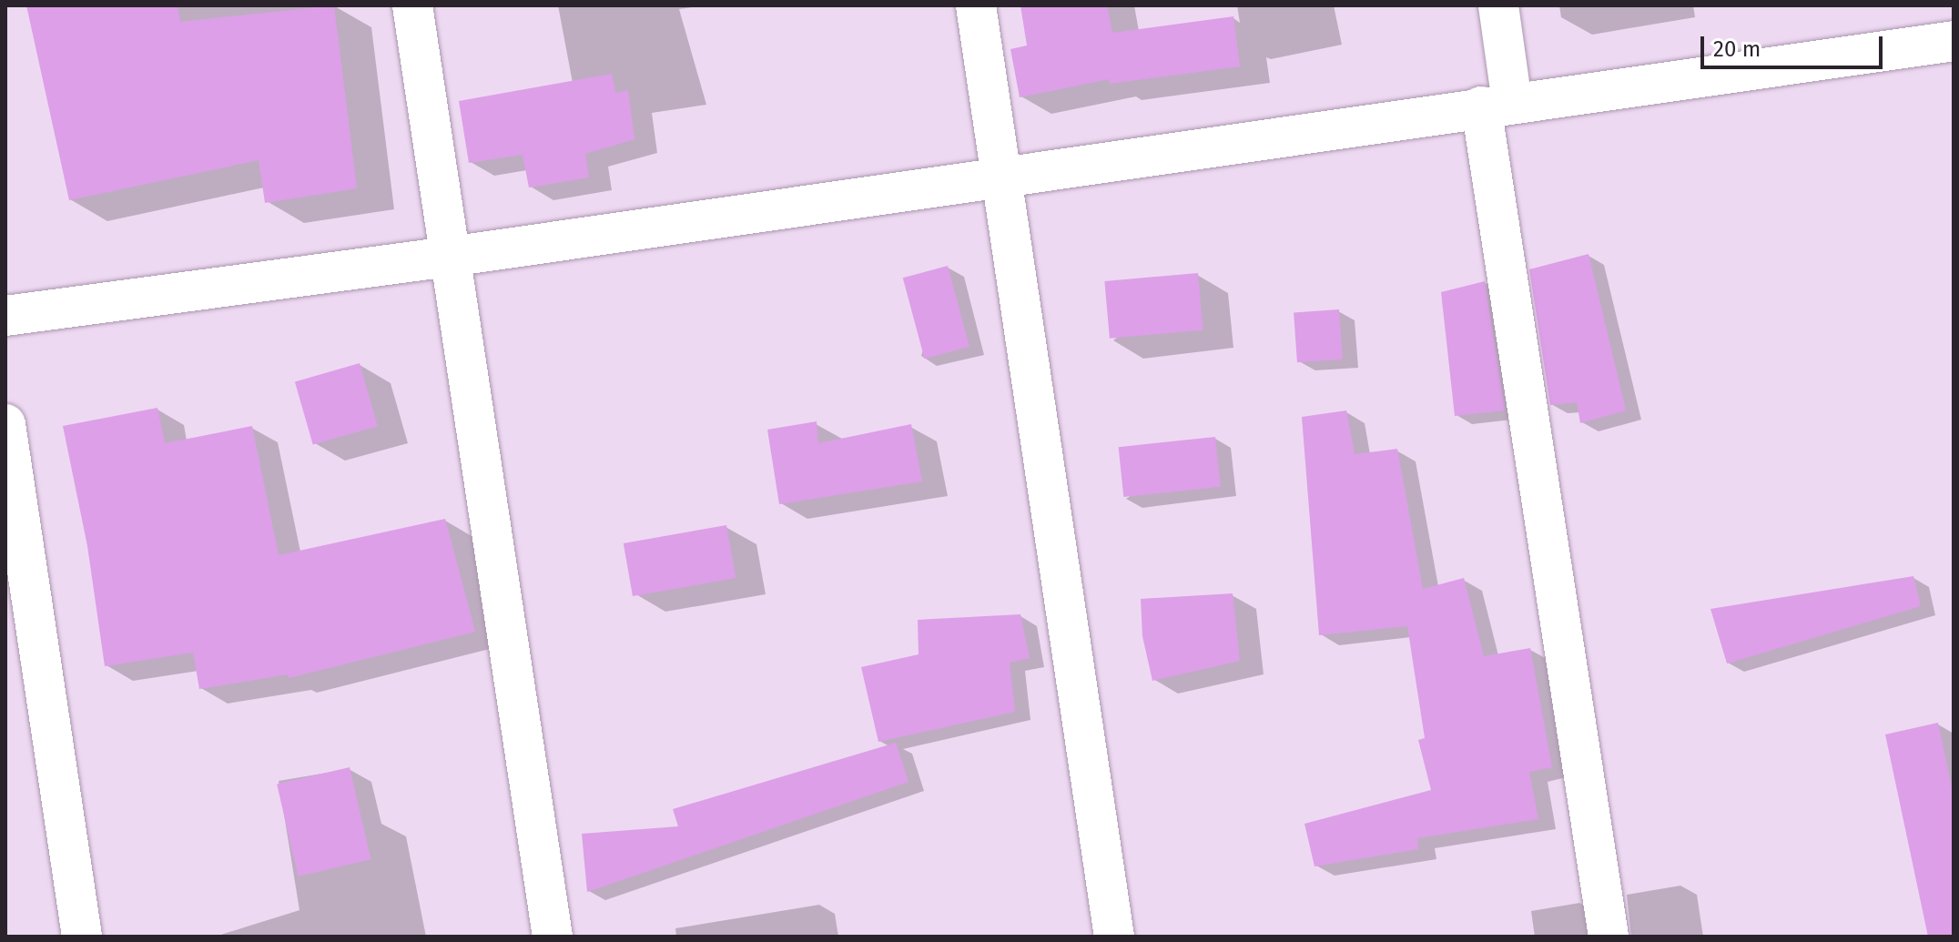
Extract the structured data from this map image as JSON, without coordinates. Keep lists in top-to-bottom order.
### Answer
{
  "scale_bar": "20 m"
}
